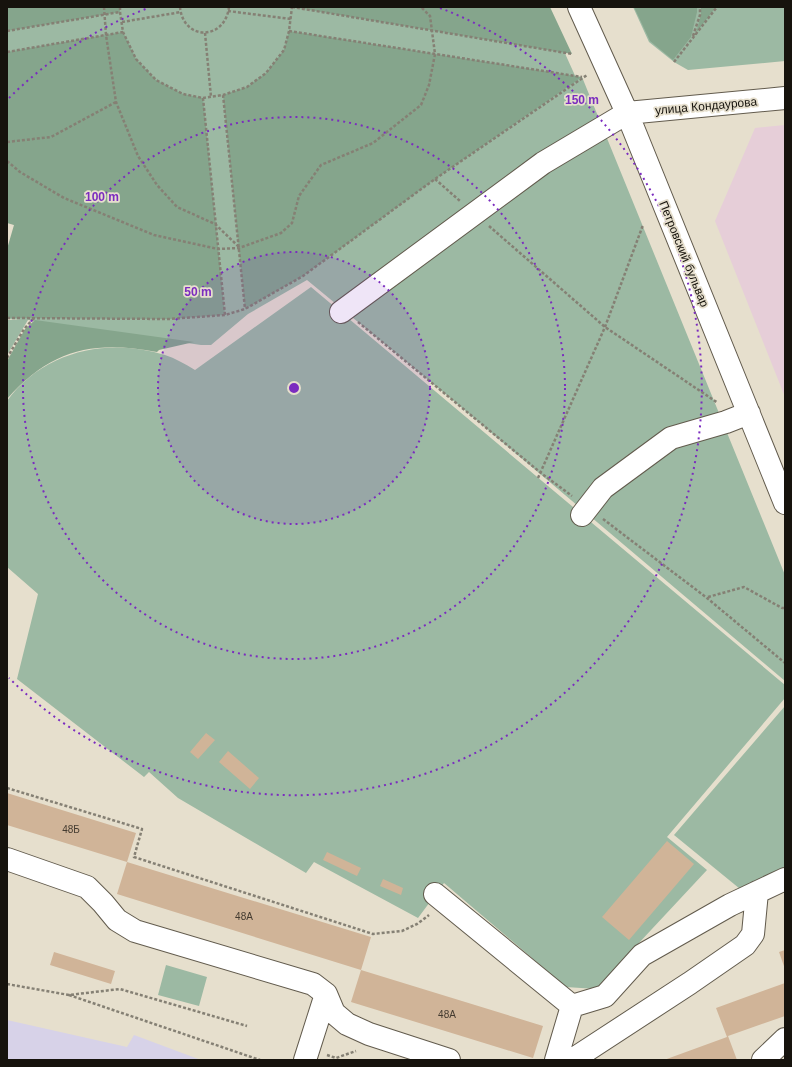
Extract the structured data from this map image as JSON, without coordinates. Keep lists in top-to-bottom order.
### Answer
{
  "streets": {
    "street": ["улица Кондаурова", "Петровский бульвар"]
  },
  "crossings": [
    ["улица Кондаурова", "Петровский бульвар"]
  ],
  "house_numbers": ["48Б", "48А", "48А"],
  "rings": ["150 m", "100 m", "50 m"]
}
